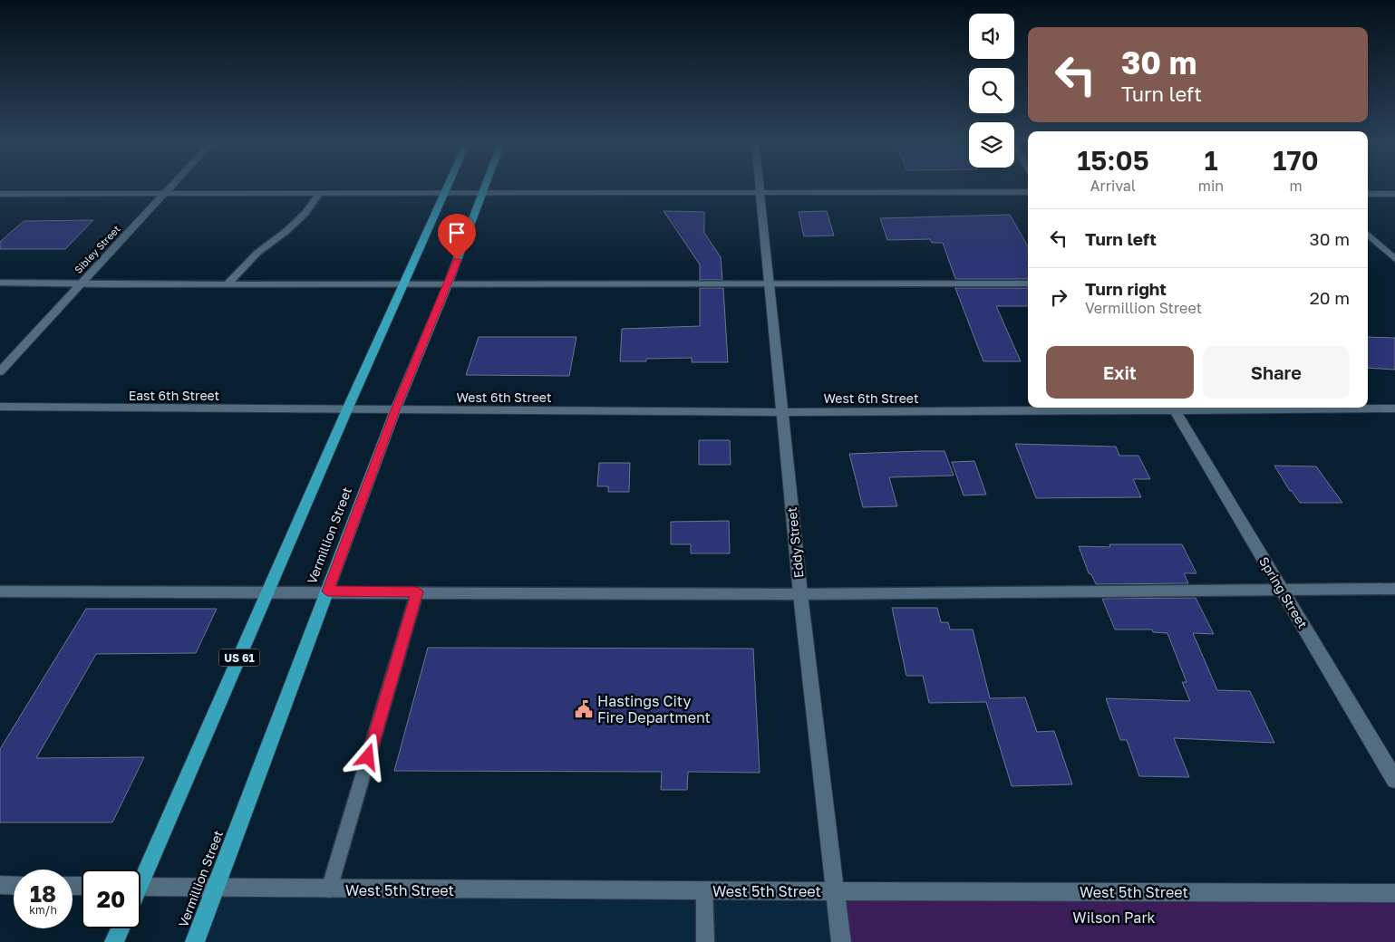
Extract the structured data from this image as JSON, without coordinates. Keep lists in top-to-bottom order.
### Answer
{
  "streets": {
    "highway": ["Vermillion Street", "US 61"],
    "street": [
      "Sibley Street",
      "East 6th Street",
      "West 6th Street",
      "Eddy Street",
      "Spring Street",
      "West 5th Street"
    ]
  },
  "crossings": [
    ["East 6th Street", "West 6th Street"],
    ["East 6th Street", "US 61"],
    ["West 6th Street", "Vermillion Street"],
    ["West 6th Street", "Eddy Street"],
    ["West 6th Street", "US 61"],
    ["Vermillion Street", "West 5th Street"],
    ["Eddy Street", "West 5th Street"]
  ],
  "parks": ["Wilson Park"],
  "places": {
    "public building": ["Hastings City Fire Department"]
  },
  "page": {
    "turn": ["30 m", "Turn left"],
    "eta": [
      "15:05",
      "Arrival",
      "1",
      "min",
      "170",
      "m"
    ],
    "list": [
      {
        "name": "Turn left",
        "value": "30 m"
      },
      {
        "name": "Turn right",
        "note": "Vermillion Street",
        "value": "20 m"
      }
    ],
    "buttons": ["Exit", "Share"],
    "speed": "18 km/h",
    "limit": "20"
  }
}
